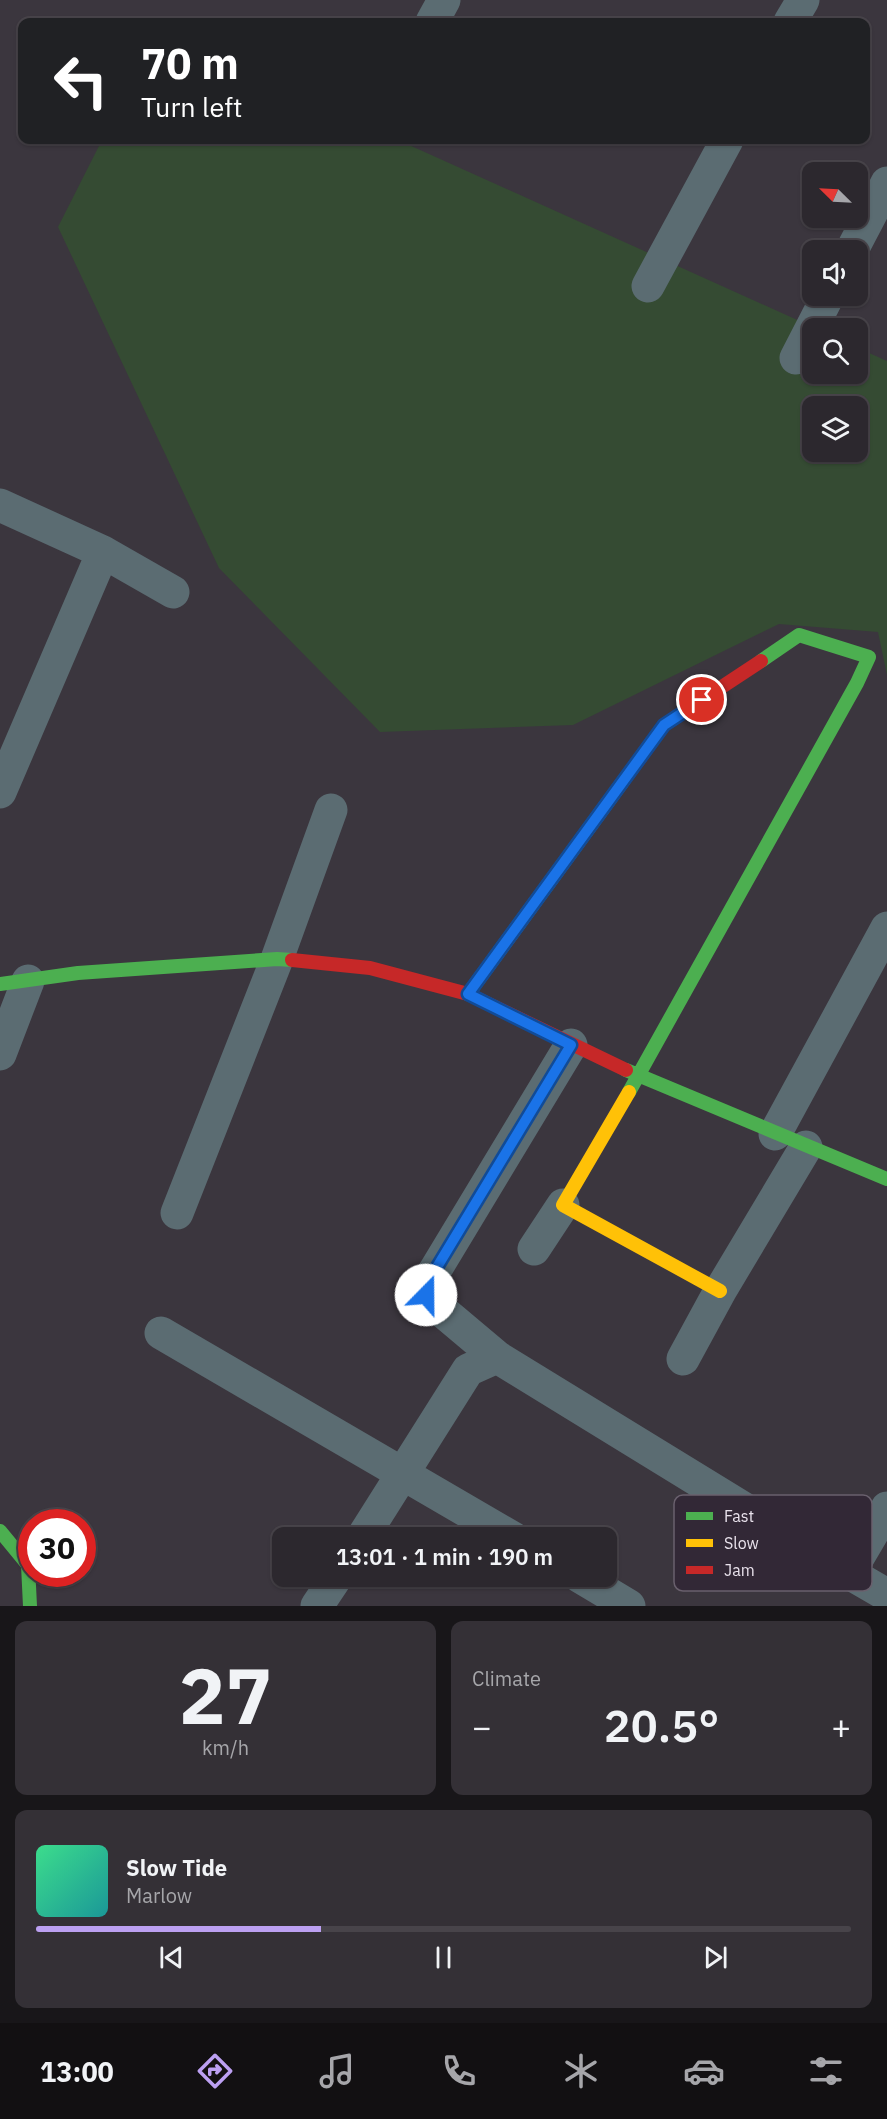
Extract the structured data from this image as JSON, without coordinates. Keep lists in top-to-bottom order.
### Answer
{
  "legend": ["Fast", "Slow", "Jam"],
  "north": "top left",
  "page": {
    "turn": ["70 m", "Turn left"],
    "limit": "30",
    "trip": "13:01 · 1 min · 190 m",
    "tile": [
      ["27", "km/h"],
      "Climate"
    ],
    "heat": ["−", "20.5°", "+"],
    "song": ["Slow Tide", "Marlow"],
    "tabs": "13:00"
  }
}
